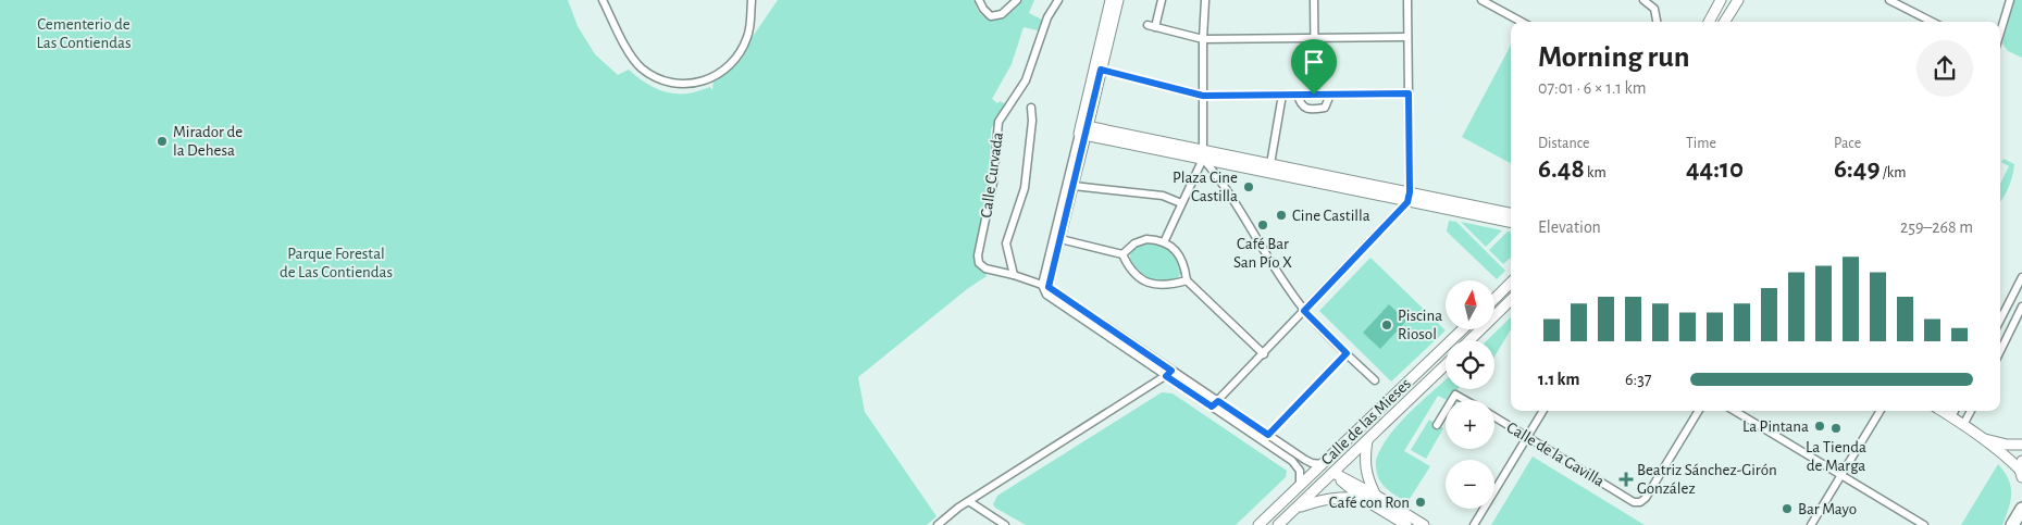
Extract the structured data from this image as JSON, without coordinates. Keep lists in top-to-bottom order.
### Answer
{
  "streets": {
    "street": ["Calle Curvada", "Calle de las Mieses", "Calle de la Gavilla"]
  },
  "parks": ["Cementerio de Las Contiendas", "Parque Forestal de Las Contiendas"],
  "places": {
    "other": [
      "Mirador de la Dehesa",
      "Plaza Cine Castilla",
      "Cine Castilla",
      "Café Bar San Pío X",
      "Piscina Riosol",
      "La Pintana",
      "La Tienda de Marga",
      "Café con Ron",
      "Bar Mayo"
    ],
    "health": ["Beatriz Sánchez-Girón González"]
  },
  "north": "top",
  "page": {
    "heading": ["Morning run", "07:01 · 6 × 1.1 km"],
    "stats": [
      ["Distance", "6.48 km"],
      ["Time", "44:10"],
      ["Pace", "6:49 /km"]
    ],
    "chart": ["Elevation", "259–268 m"],
    "map_buttons": ["+", "−"],
    "list": [
      {
        "name": "1.1 km",
        "note": "6:37"
      }
    ]
  }
}
